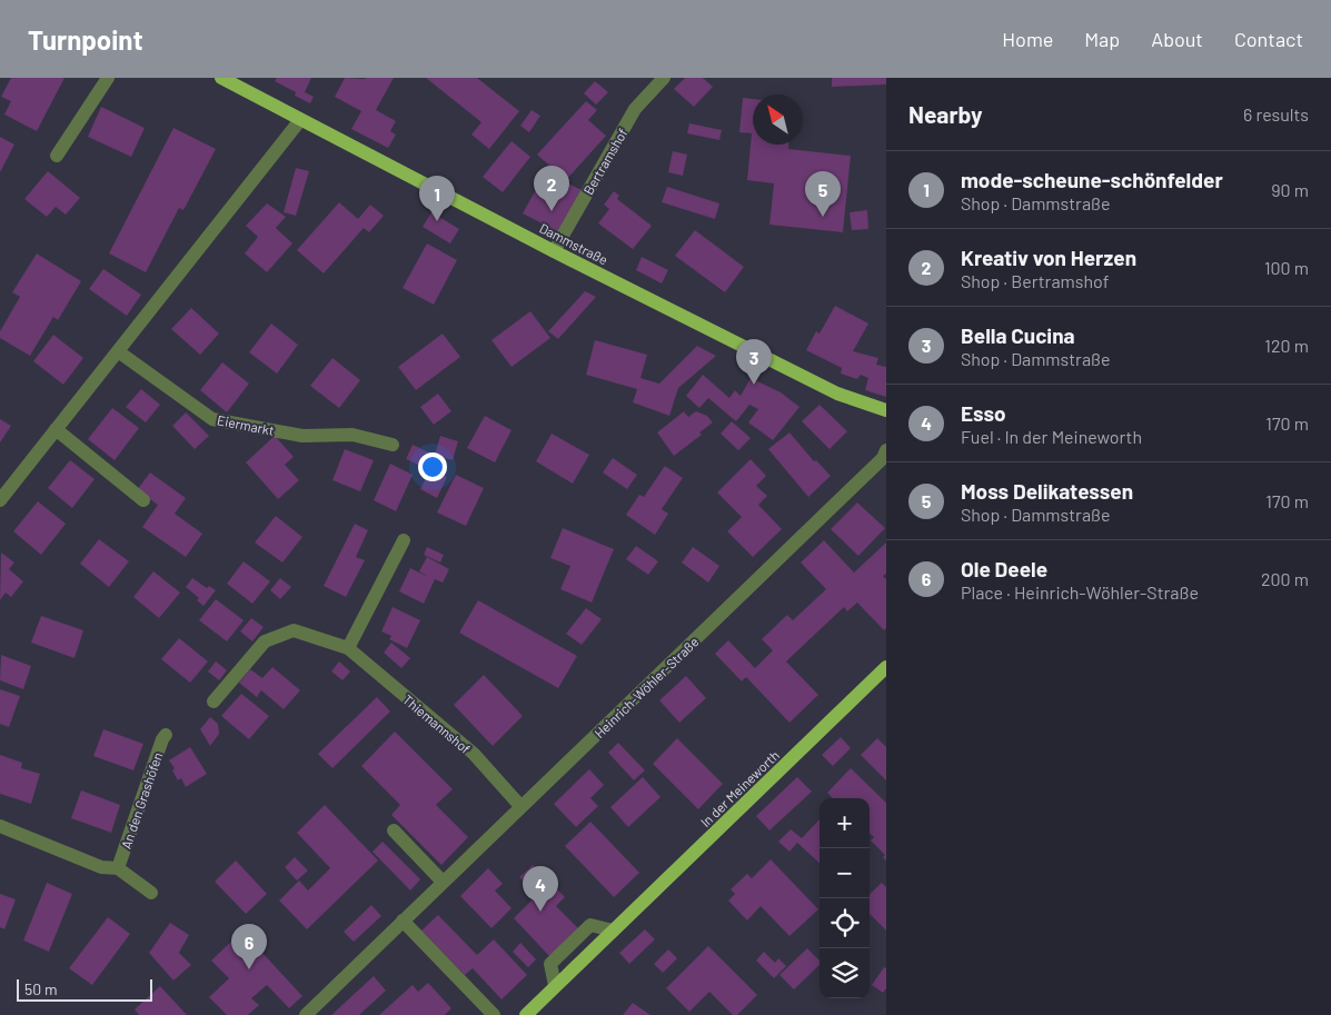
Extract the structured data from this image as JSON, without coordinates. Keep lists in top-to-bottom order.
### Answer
{
  "streets": {
    "main road": ["Dammstraße", "In der Meineworth"],
    "street": [
      "Bertramshof",
      "Eiermarkt",
      "Heinrich-Wöhler-Straße",
      "Thiemannshof",
      "An den Grashöfen"
    ]
  },
  "crossings": [
    ["Bertramshof", "Dammstraße"],
    ["Heinrich-Wöhler-Straße", "Thiemannshof"]
  ],
  "scale_bar": "50 m",
  "north": "top left",
  "page": {
    "header": "Turnpoint",
    "nav": [
      "Home",
      "Map",
      "About",
      "Contact"
    ],
    "heading": ["Nearby", "6 results"],
    "list": [
      {
        "mark": "1",
        "name": "mode-scheune-schönfelder",
        "note": "Shop · Dammstraße",
        "value": "90 m"
      },
      {
        "mark": "2",
        "name": "Kreativ von Herzen",
        "note": "Shop · Bertramshof",
        "value": "100 m"
      },
      {
        "mark": "3",
        "name": "Bella Cucina",
        "note": "Shop · Dammstraße",
        "value": "120 m"
      },
      {
        "mark": "4",
        "name": "Esso",
        "note": "Fuel · In der Meineworth",
        "value": "170 m"
      },
      {
        "mark": "5",
        "name": "Moss Delikatessen",
        "note": "Shop · Dammstraße",
        "value": "170 m"
      },
      {
        "mark": "6",
        "name": "Ole Deele",
        "note": "Place · Heinrich-Wöhler-Straße",
        "value": "200 m"
      }
    ],
    "pins": [
      "2",
      "5",
      "1",
      "3",
      "4",
      "6"
    ],
    "map_buttons": ["+", "−"],
    "scale": "50 m"
  }
}
